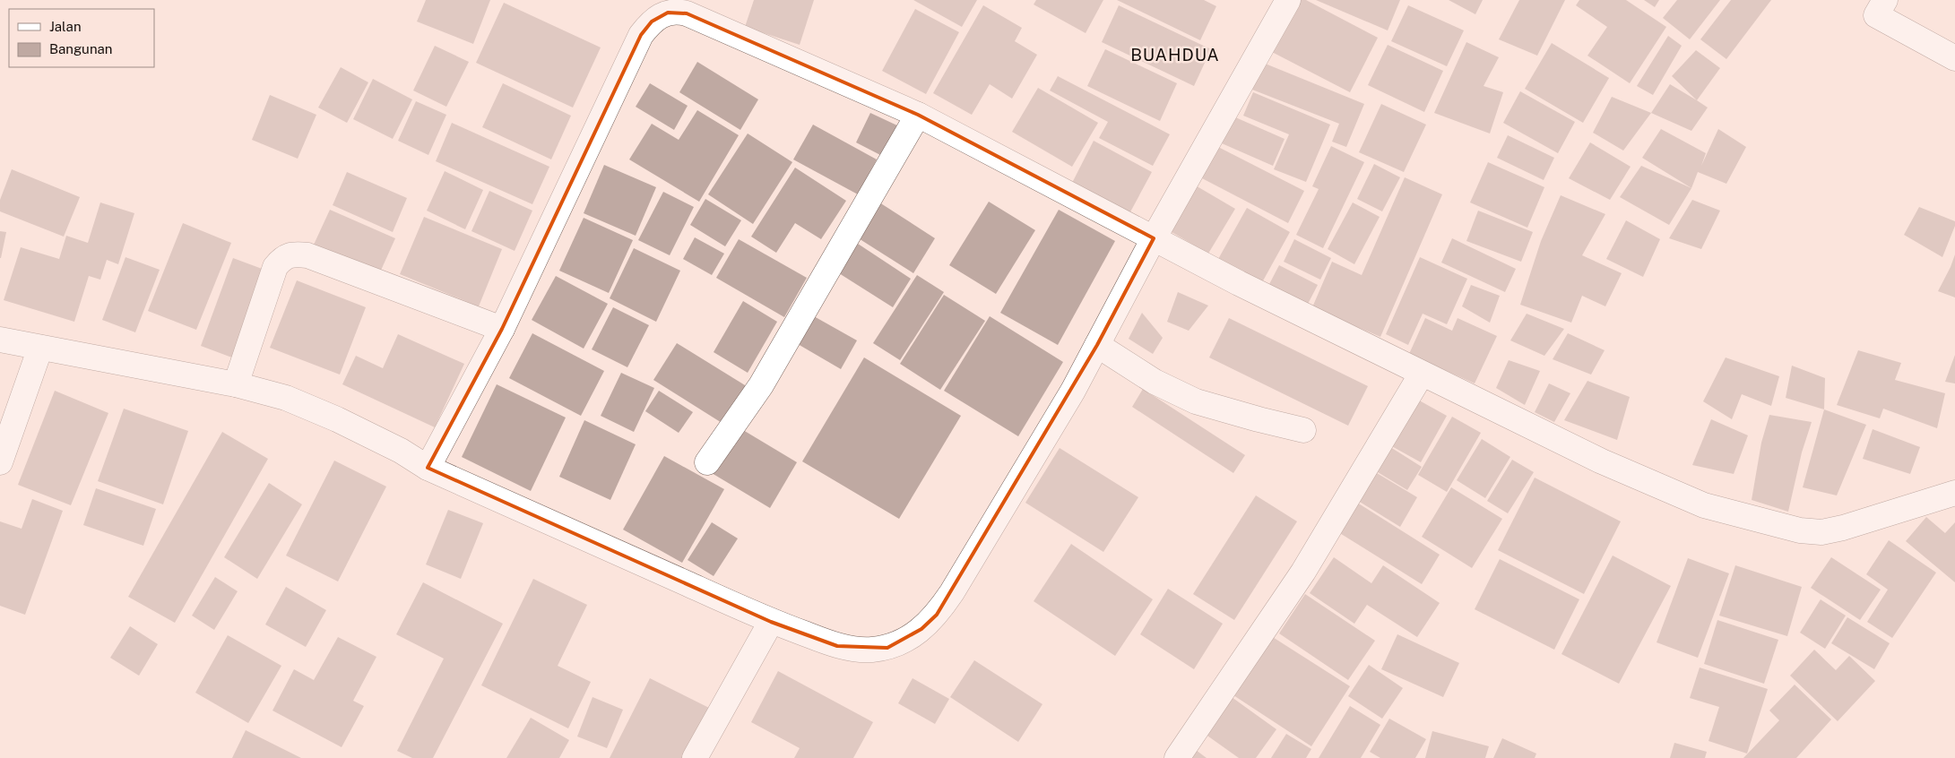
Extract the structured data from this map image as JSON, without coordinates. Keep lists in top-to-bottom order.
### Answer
{
  "districts": ["BUAHDUA"],
  "legend": ["Jalan", "Bangunan"]
}
